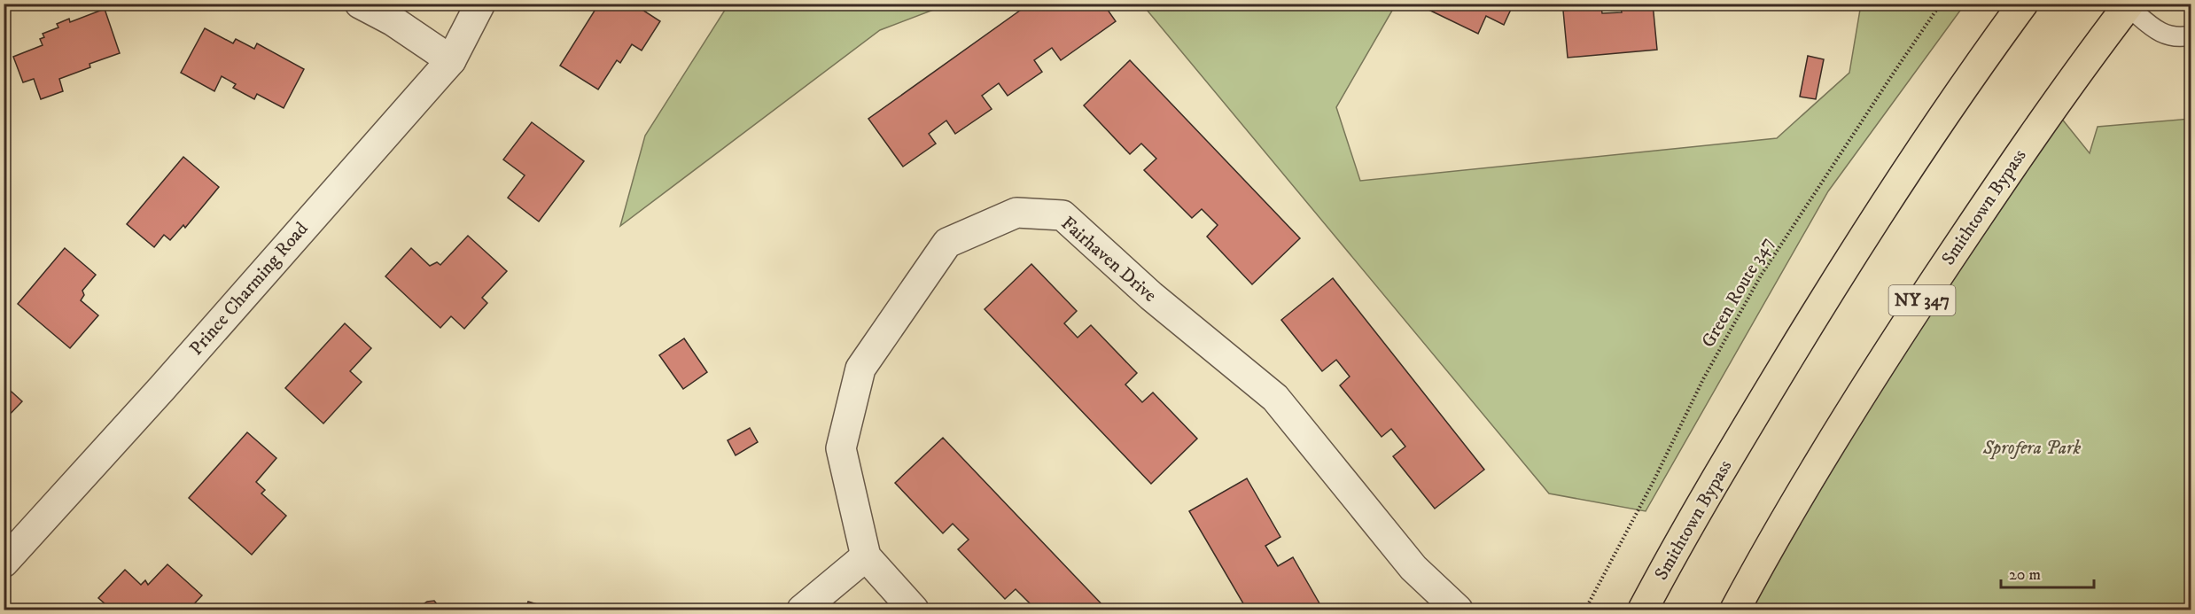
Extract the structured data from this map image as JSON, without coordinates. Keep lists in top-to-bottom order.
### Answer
{
  "streets": {
    "highway": ["Smithtown Bypass", "NY 347"],
    "street": ["Fairhaven Drive", "Prince Charming Road"],
    "path": ["Green Route 347"]
  },
  "parks": ["Sprofera Park"],
  "scale_bar": "20 m"
}
